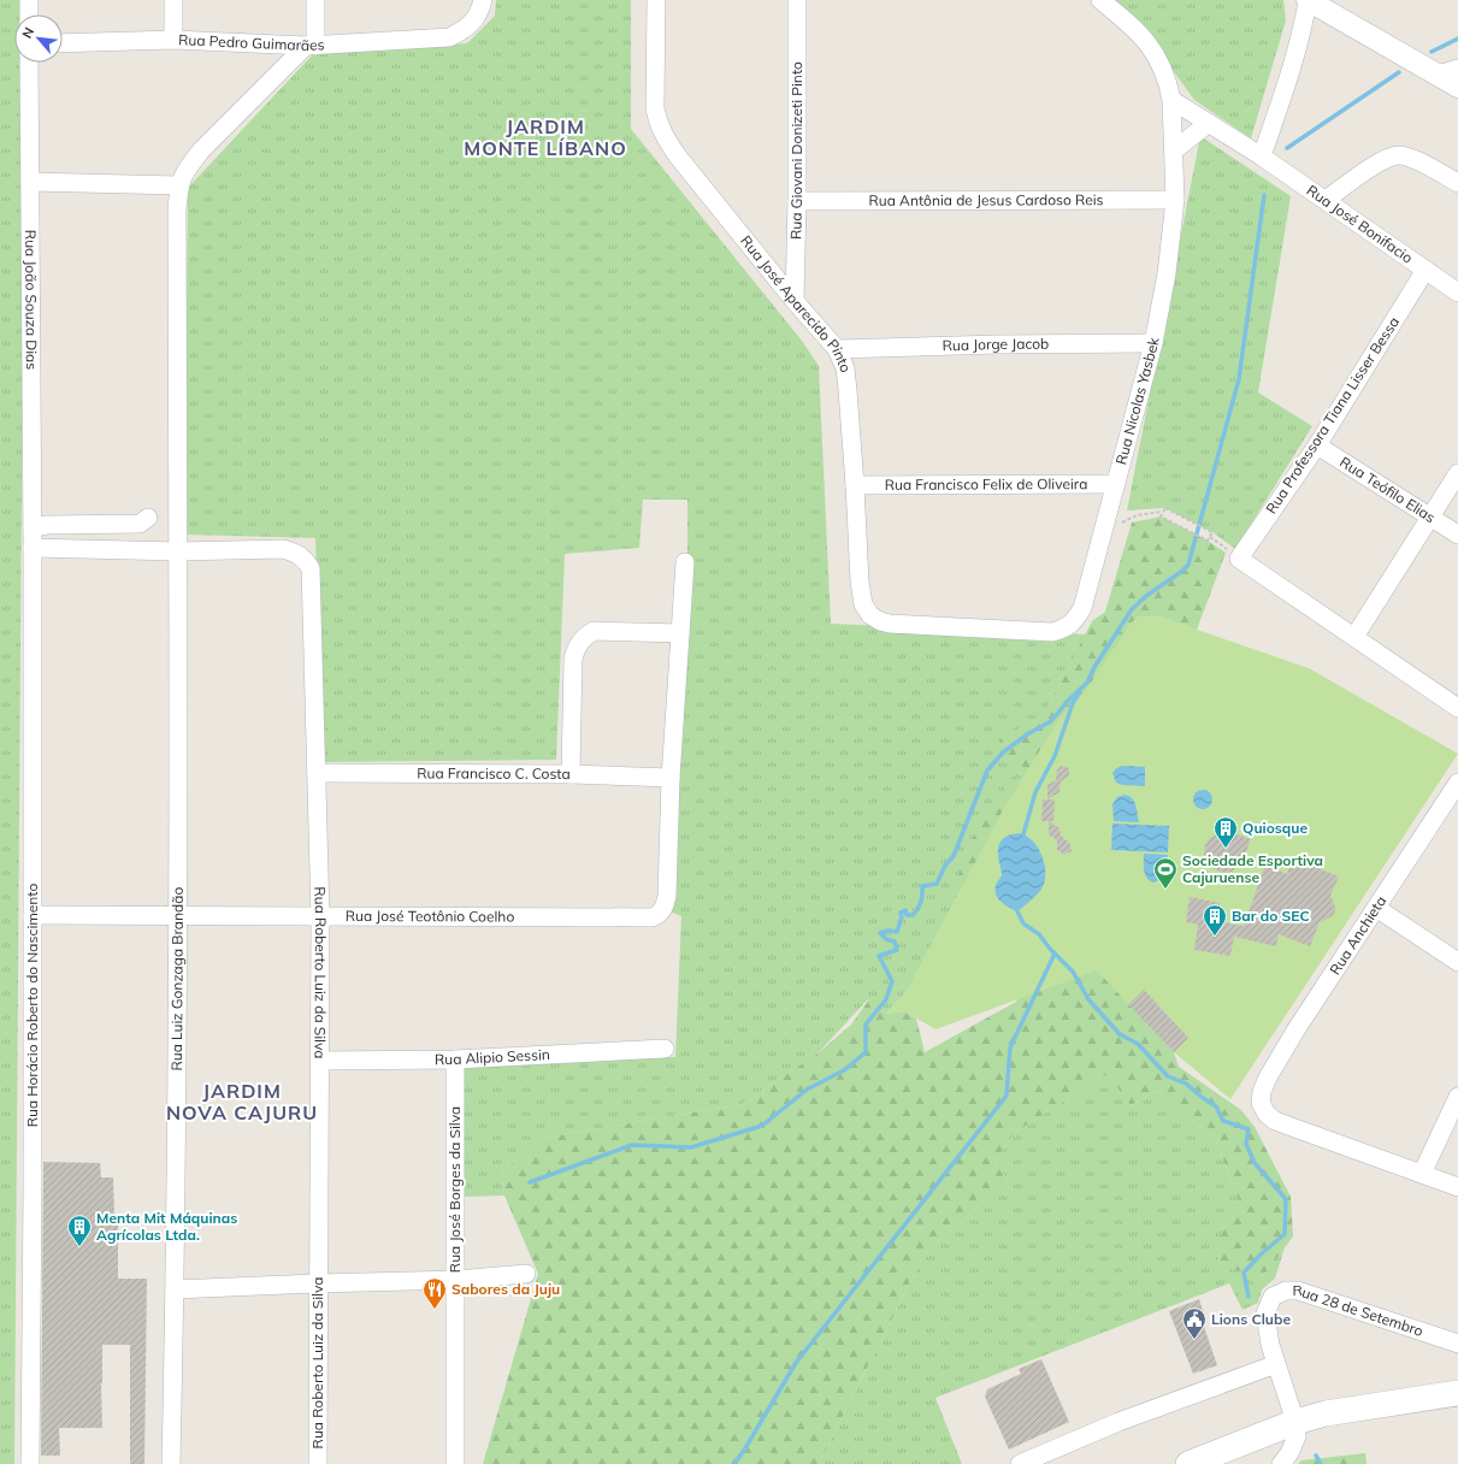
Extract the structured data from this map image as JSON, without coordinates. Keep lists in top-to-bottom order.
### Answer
{
  "streets": {
    "street": [
      "Rua Pedro Guimarães",
      "Rua Giovani Donizeti Pinto",
      "Rua Antônia de Jesus Cardoso Reis",
      "Rua José Bonifacio",
      "Rua João Souza Dias",
      "Rua José Aparecido Pinto",
      "Rua Jorge Jacob",
      "Rua Nicolas Yasbek",
      "Rua Professora Tiana Lisser Bessa",
      "Rua Francisco Felix de Oliveira",
      "Rua Teófilo Elias",
      "Rua Francisco C. Costa",
      "Rua José Teotônio Coelho",
      "Rua Anchieta",
      "Rua Roberto Luiz da Silva",
      "Rua Luiz Gonzaga Brandão",
      "Rua Horácio Roberto do Nascimento",
      "Rua Alipio Sessin",
      "Rua José Borges da Silva",
      "Rua 28 de Setembro"
    ]
  },
  "crossings": [
    ["Rua Giovani Donizeti Pinto", "Rua Antônia de Jesus Cardoso Reis"],
    ["Rua Giovani Donizeti Pinto", "Rua José Aparecido Pinto"],
    ["Rua Antônia de Jesus Cardoso Reis", "Rua Nicolas Yasbek"],
    ["Rua José Bonifacio", "Rua Nicolas Yasbek"],
    ["Rua José Bonifacio", "Rua Professora Tiana Lisser Bessa"],
    ["Rua João Souza Dias", "Rua Horácio Roberto do Nascimento"],
    ["Rua José Aparecido Pinto", "Rua Jorge Jacob"],
    ["Rua José Aparecido Pinto", "Rua Nicolas Yasbek"],
    ["Rua José Aparecido Pinto", "Rua Francisco Felix de Oliveira"],
    ["Rua Jorge Jacob", "Rua Nicolas Yasbek"],
    ["Rua Nicolas Yasbek", "Rua Francisco Felix de Oliveira"],
    ["Rua Professora Tiana Lisser Bessa", "Rua Teófilo Elias"],
    ["Rua Francisco C. Costa", "Rua José Teotônio Coelho"],
    ["Rua Francisco C. Costa", "Rua Roberto Luiz da Silva"],
    ["Rua José Teotônio Coelho", "Rua Roberto Luiz da Silva"],
    ["Rua José Teotônio Coelho", "Rua Luiz Gonzaga Brandão"],
    ["Rua José Teotônio Coelho", "Rua Horácio Roberto do Nascimento"],
    ["Rua Roberto Luiz da Silva", "Rua Luiz Gonzaga Brandão"],
    ["Rua Roberto Luiz da Silva", "Rua Alipio Sessin"],
    ["Rua Alipio Sessin", "Rua José Borges da Silva"]
  ],
  "districts": ["JARDIM MONTE LÍBANO", "JARDIM NOVA CAJURU"],
  "places": {
    "building": ["Quiosque", "Bar do SEC", "Menta Mit Máquinas Agrícolas Ltda."],
    "sports": ["Sociedade Esportiva Cajuruense"],
    "restaurant": ["Sabores da Juju"],
    "public building": ["Lions Clube"]
  },
  "north": "top left"
}
